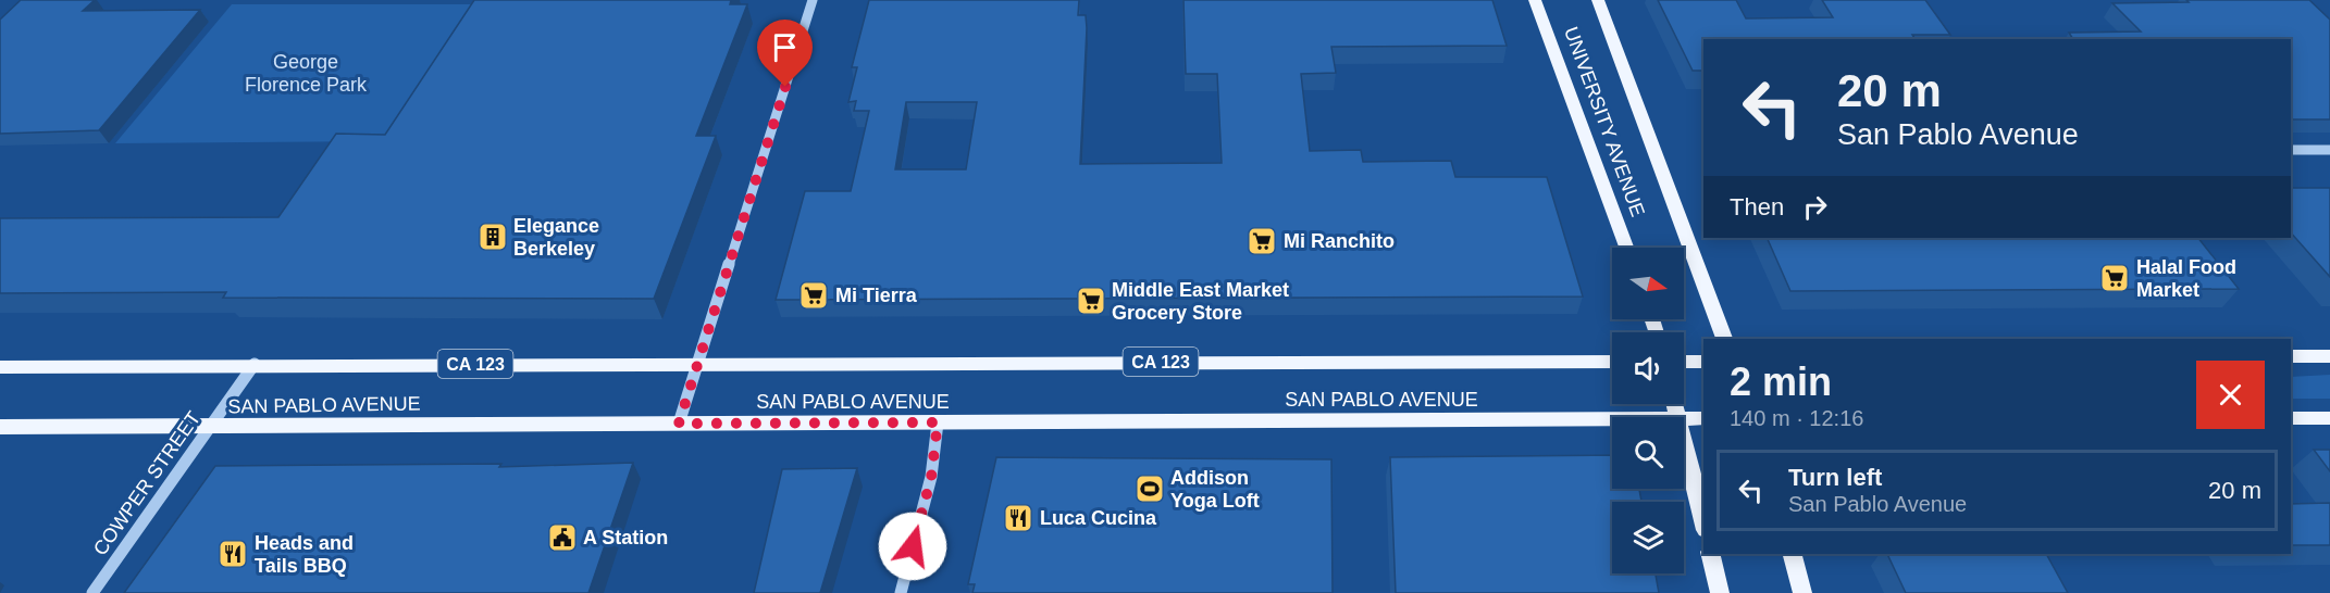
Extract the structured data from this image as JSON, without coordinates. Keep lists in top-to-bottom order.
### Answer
{
  "streets": {
    "main road": ["UNIVERSITY AVENUE", "CA 123", "SAN PABLO AVENUE"],
    "street": ["COWPER STREET"]
  },
  "crossings": [
    ["SAN PABLO AVENUE", "COWPER STREET"]
  ],
  "parks": ["George Florence Park"],
  "places": {
    "building": ["Elegance Berkeley"],
    "supermarket": [
      "Mi Ranchito",
      "Halal Food Market",
      "Mi Tierra",
      "Middle East Market Grocery Store"
    ],
    "sports": ["Addison Yoga Loft"],
    "restaurant": ["Luca Cucina", "Heads and Tails BBQ"],
    "public building": ["A Station"]
  },
  "north": "right",
  "page": {
    "turn": ["20 m", "San Pablo Avenue"],
    "then": "Then",
    "heading": ["2 min", "140 m · 12:16"],
    "list": [
      {
        "name": "Turn left",
        "note": "San Pablo Avenue",
        "value": "20 m"
      }
    ]
  }
}
